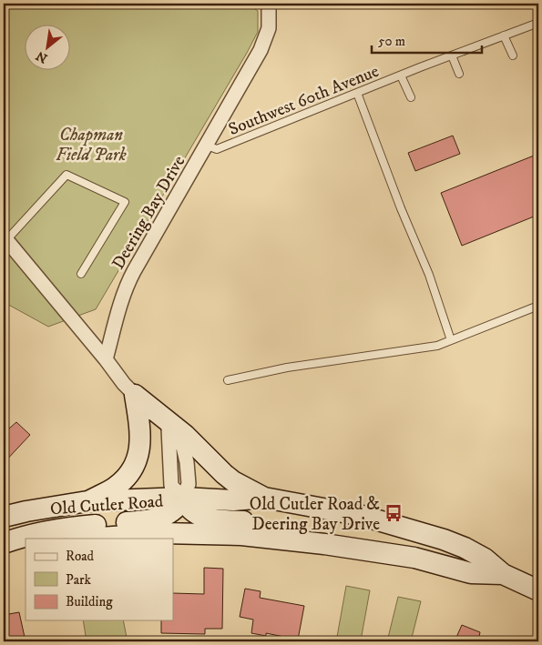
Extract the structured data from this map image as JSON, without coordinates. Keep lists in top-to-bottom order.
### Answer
{
  "streets": {
    "main road": ["Old Cutler Road"],
    "street": ["Deering Bay Drive"],
    "lane": ["Southwest 60th Avenue"]
  },
  "crossings": [
    ["Southwest 60th Avenue", "Deering Bay Drive"]
  ],
  "parks": ["Chapman Field Park"],
  "places": {
    "bus stop": ["Old Cutler Road & Deering Bay Drive"]
  },
  "legend": ["Road", "Park", "Building"],
  "scale_bar": "50 m",
  "north": "bottom left"
}
